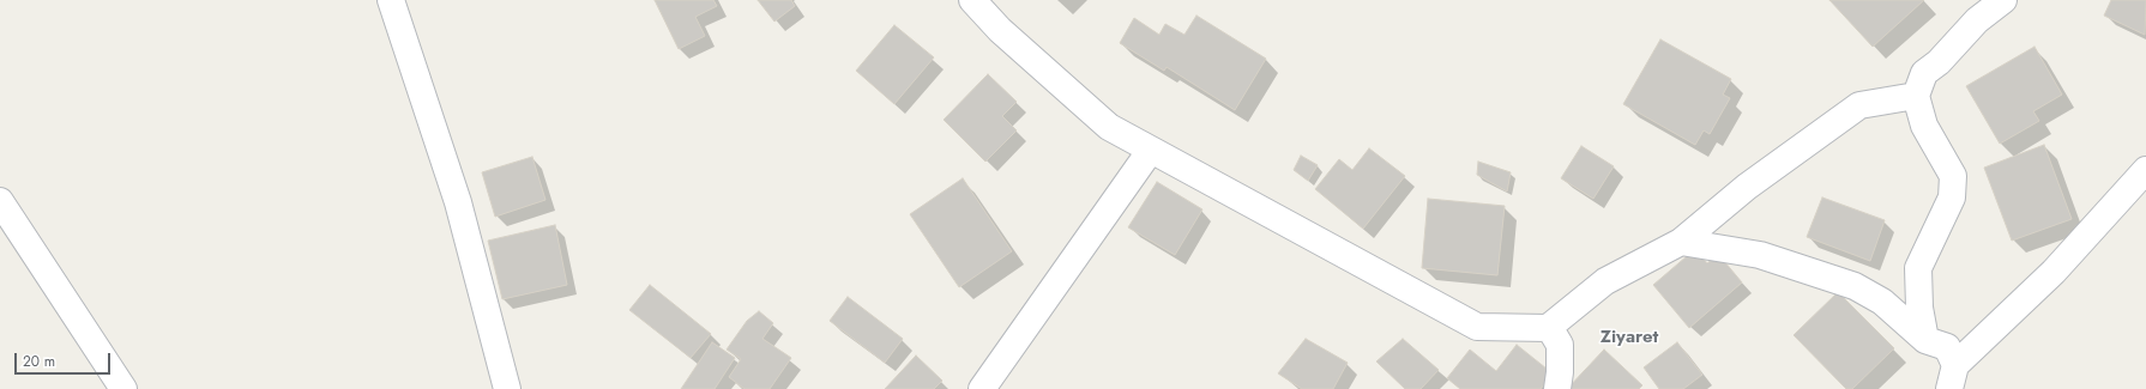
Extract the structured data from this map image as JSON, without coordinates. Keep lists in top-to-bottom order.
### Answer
{
  "districts": ["Ziyaret"],
  "scale_bar": "20 m"
}
